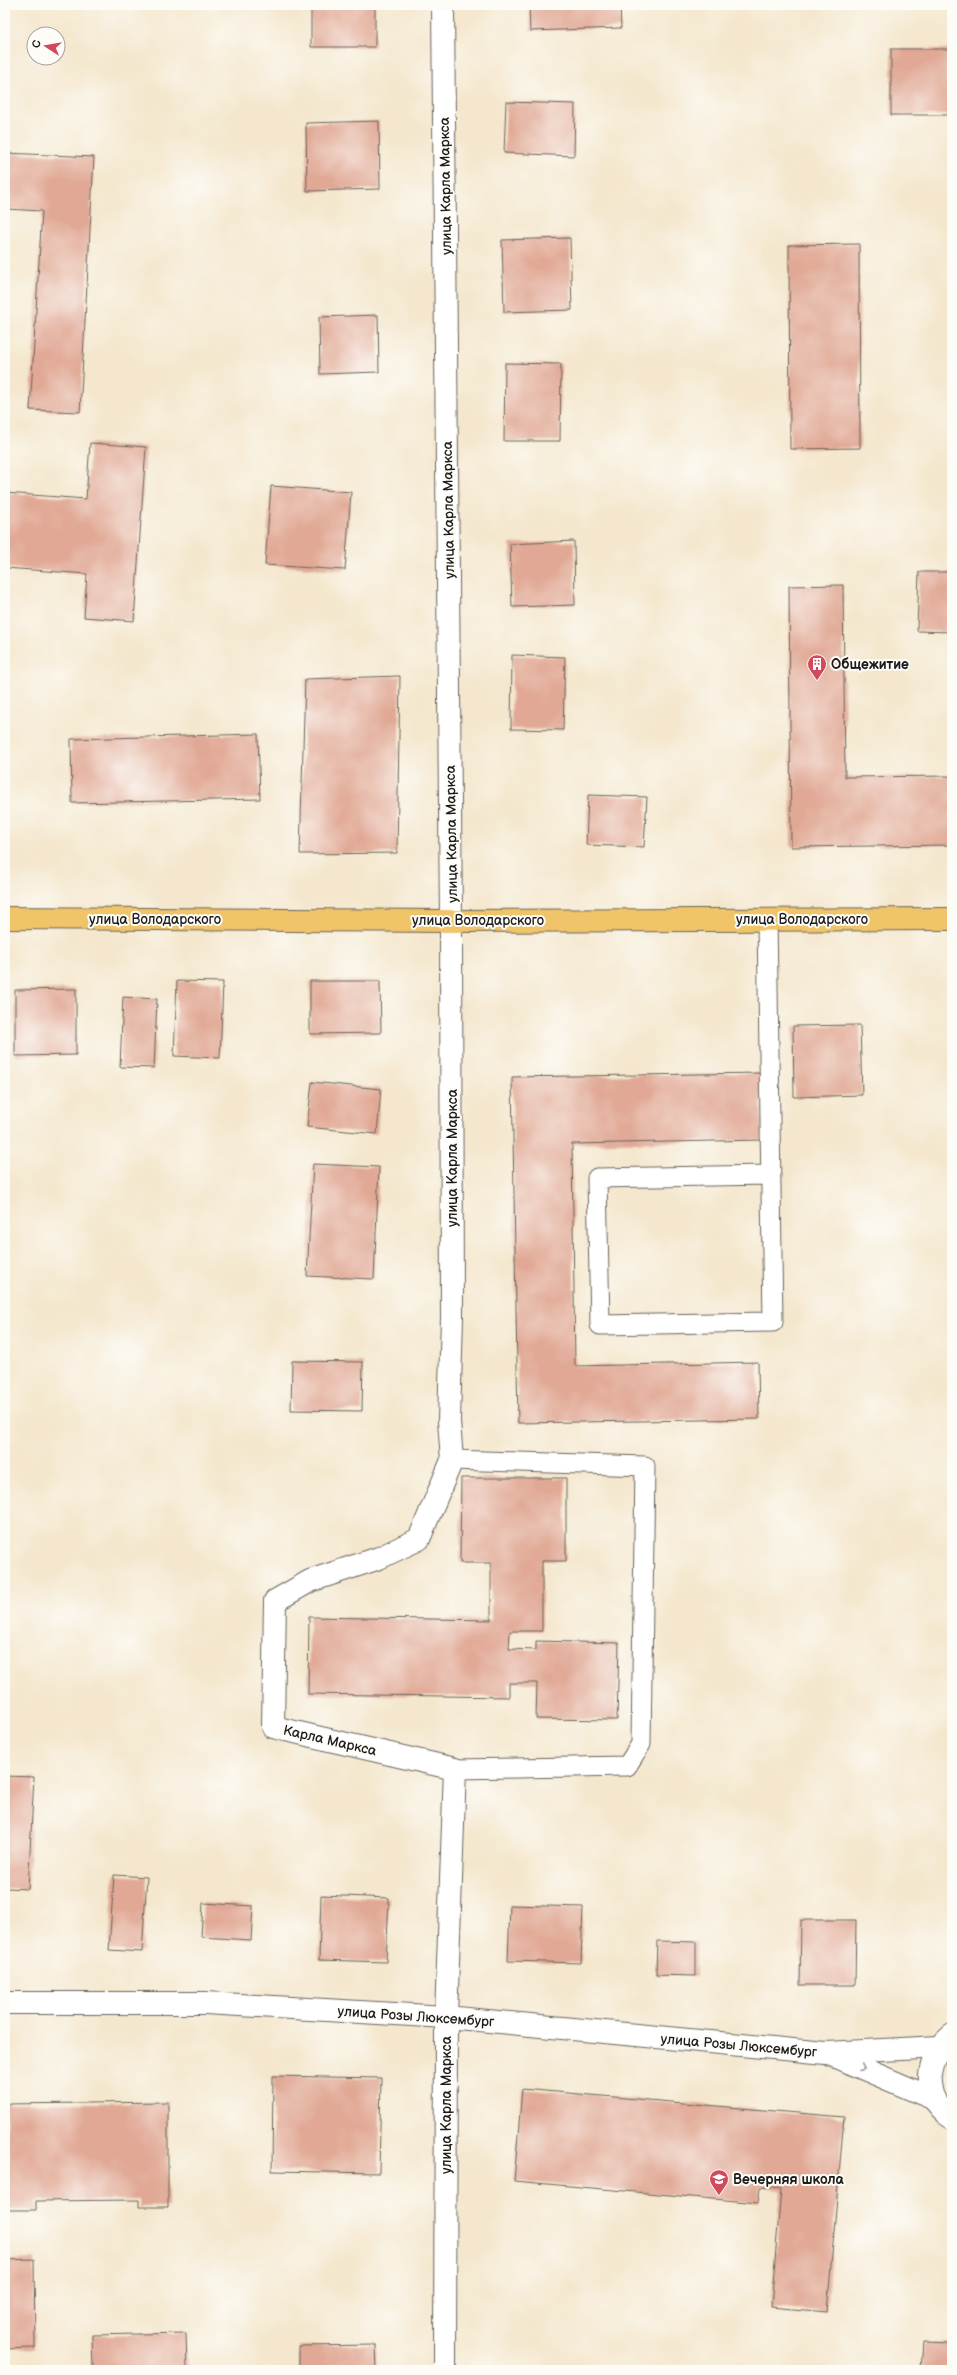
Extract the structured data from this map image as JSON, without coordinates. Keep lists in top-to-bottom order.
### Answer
{
  "streets": {
    "main road": ["улица Володарского"],
    "street": ["улица Карла Маркса", "Карла Маркса", "улица Розы Люксембург"]
  },
  "crossings": [
    ["улица Карла Маркса", "улица Володарского"],
    ["улица Карла Маркса", "Карла Маркса"],
    ["улица Карла Маркса", "улица Розы Люксембург"]
  ],
  "places": {
    "building": ["Общежитие"],
    "school or university": ["Вечерняя школа"]
  },
  "north": "left"
}
